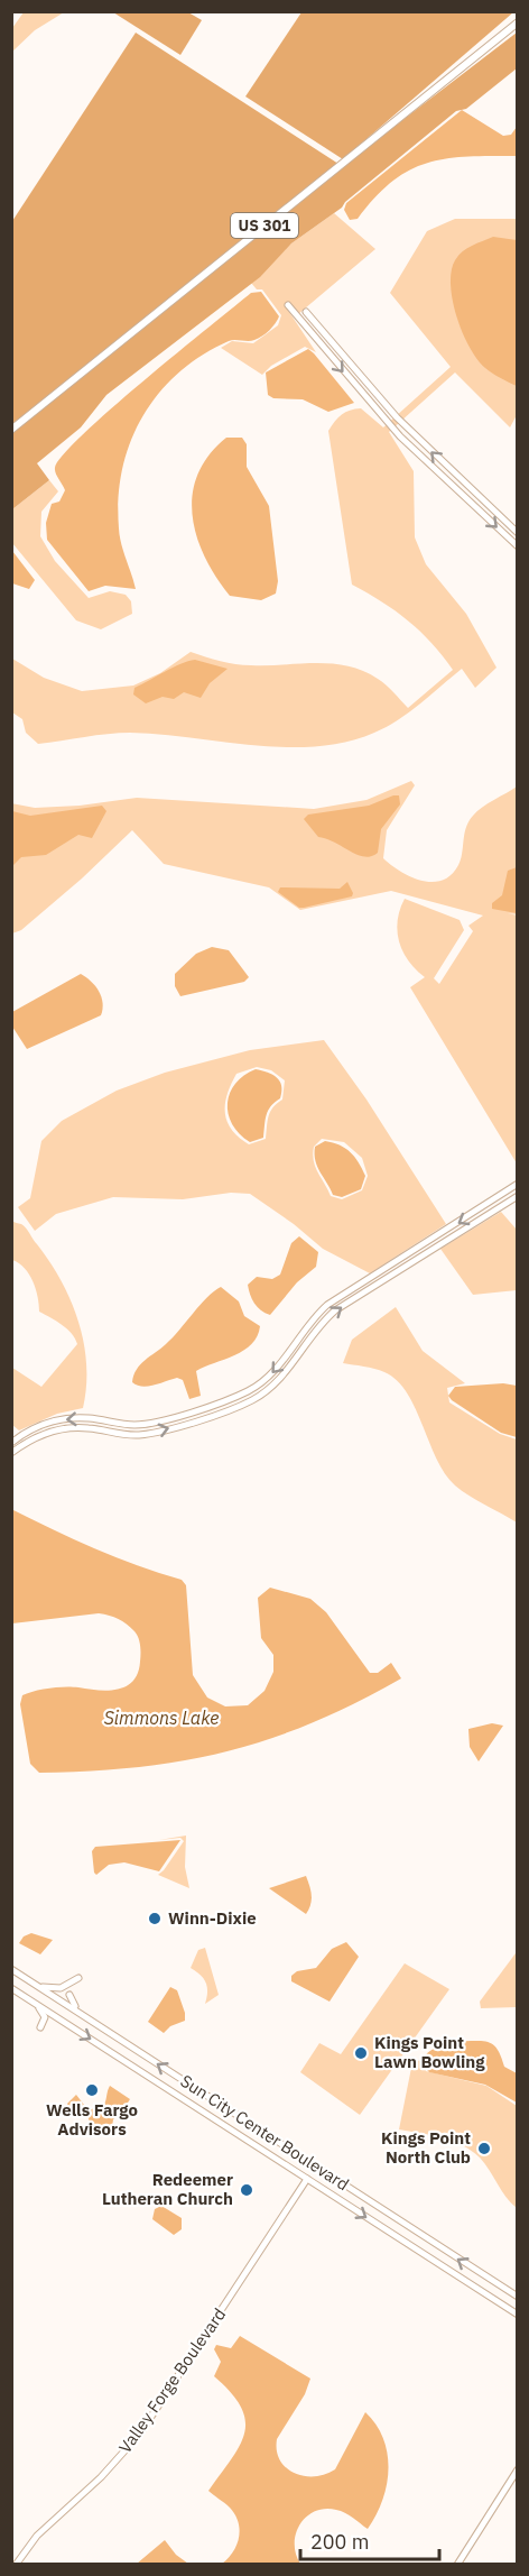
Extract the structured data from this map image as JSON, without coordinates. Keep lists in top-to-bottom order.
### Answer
{
  "streets": {
    "main road": ["US 301"],
    "street": ["Sun City Center Boulevard", "Valley Forge Boulevard"]
  },
  "crossings": [
    ["Sun City Center Boulevard", "Valley Forge Boulevard"]
  ],
  "water": ["Simmons Lake"],
  "places": [
    "Winn-Dixie",
    "Kings Point Lawn Bowling",
    "Wells Fargo Advisors",
    "Kings Point North Club",
    "Redeemer Lutheran Church"
  ],
  "scale_bar": "200 m"
}
